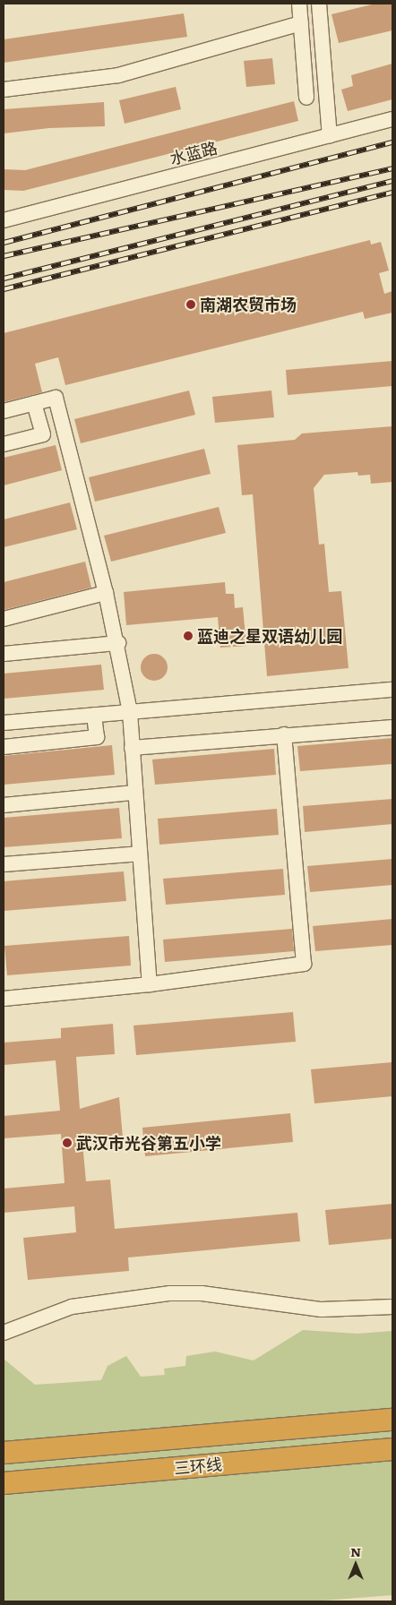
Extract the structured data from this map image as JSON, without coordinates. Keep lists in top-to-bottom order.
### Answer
{
  "streets": {
    "highway": ["三环线"],
    "street": ["水蓝路"]
  },
  "places": ["南湖农贸市场", "蓝迪之星双语幼儿园", "武汉市光谷第五小学"],
  "north": "top"
}
